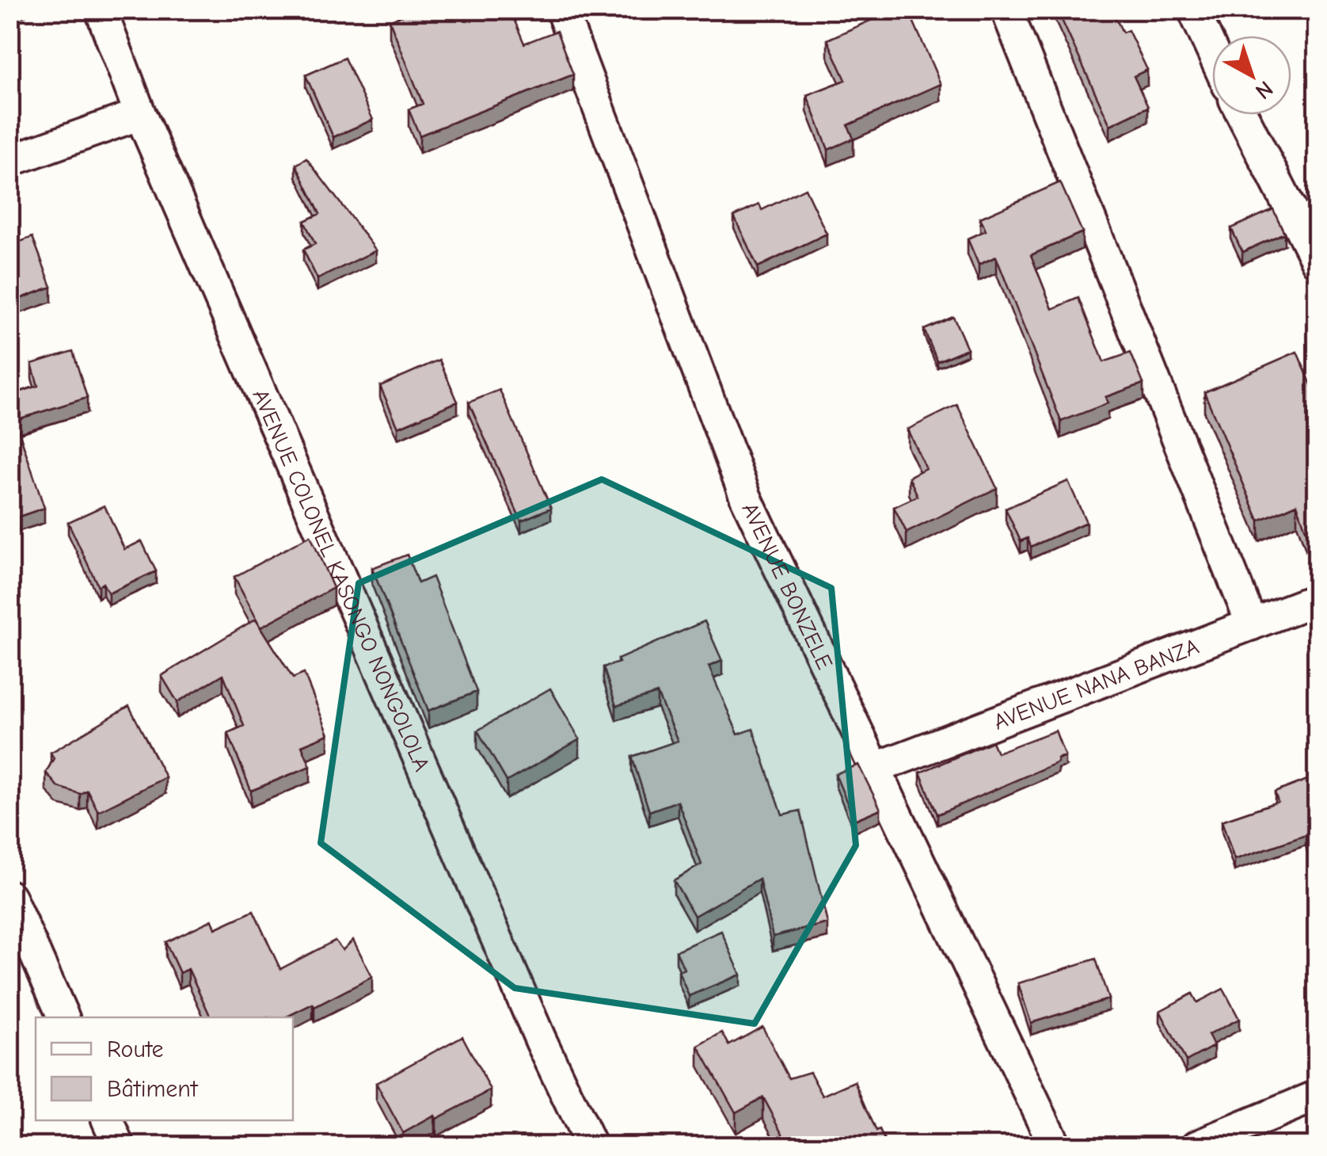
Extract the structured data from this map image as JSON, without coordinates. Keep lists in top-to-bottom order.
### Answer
{
  "streets": {
    "street": ["AVENUE COLONEL KASONGO NONGOLOLA", "AVENUE BONZELE", "AVENUE NANA BANZA"]
  },
  "crossings": [
    ["AVENUE BONZELE", "AVENUE NANA BANZA"]
  ],
  "legend": ["Route", "Bâtiment"],
  "north": "bottom right"
}
